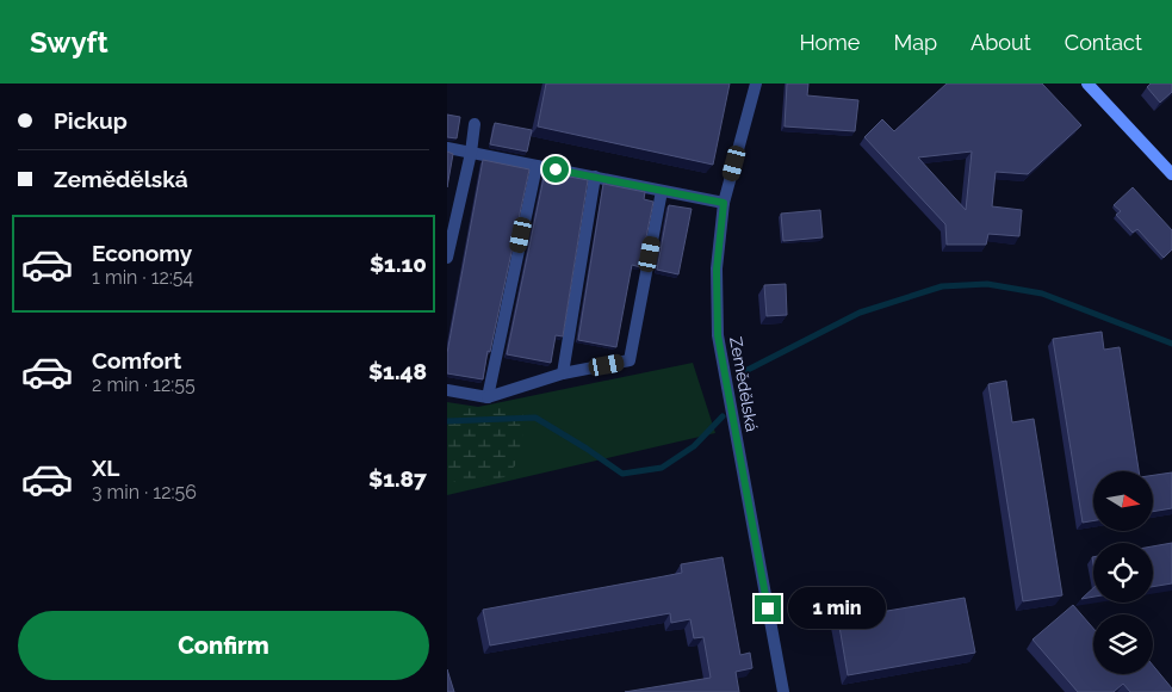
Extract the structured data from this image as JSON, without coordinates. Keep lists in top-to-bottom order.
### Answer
{
  "streets": {
    "street": ["Zemědělská"]
  },
  "north": "right",
  "page": {
    "header": "Swyft",
    "nav": [
      "Home",
      "Map",
      "About",
      "Contact"
    ],
    "banner": ["Pickup", "Zemědělská"],
    "list": [
      {
        "name": "Economy",
        "note": "1 min · 12:54",
        "value": "$1.10"
      },
      {
        "name": "Comfort",
        "note": "2 min · 12:55",
        "value": "$1.48"
      },
      {
        "name": "XL",
        "note": "3 min · 12:56",
        "value": "$1.87"
      }
    ],
    "bubble": "1 min",
    "buttons": "Confirm"
  }
}
